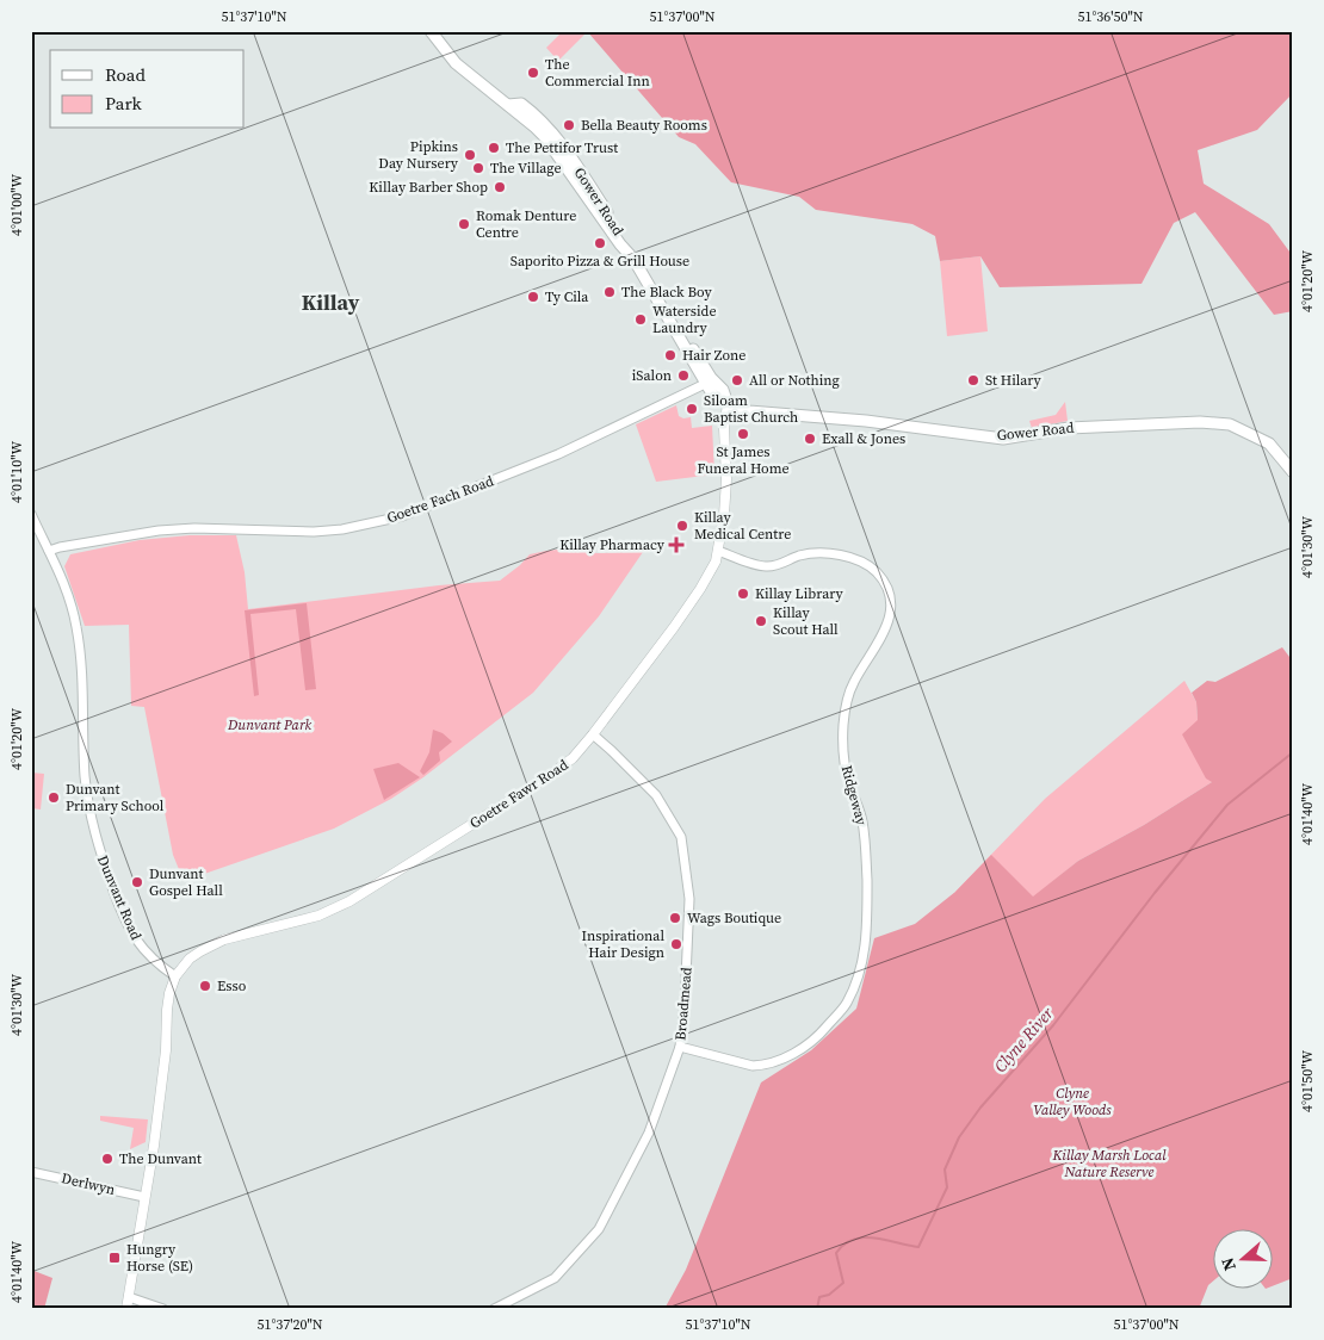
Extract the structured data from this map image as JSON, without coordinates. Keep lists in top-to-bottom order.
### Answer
{
  "streets": {
    "main road": ["Gower Road", "Goetre Fawr Road"],
    "street": [
      "Goetre Fach Road",
      "Ridgeway",
      "Dunvant Road",
      "Broadmead",
      "Derlwyn"
    ]
  },
  "crossings": [
    ["Gower Road", "Goetre Fach Road"],
    ["Gower Road", "Goetre Fawr Road"],
    ["Goetre Fach Road", "Dunvant Road"],
    ["Goetre Fawr Road", "Ridgeway"],
    ["Goetre Fawr Road", "Dunvant Road"],
    ["Goetre Fawr Road", "Broadmead"],
    ["Ridgeway", "Broadmead"]
  ],
  "districts": ["Killay"],
  "water": ["Clyne River"],
  "parks": ["Dunvant Park", "Clyne Valley Woods", "Killay Marsh Local Nature Reserve"],
  "places": {
    "other": [
      "The Commercial Inn",
      "Bella Beauty Rooms",
      "The Pettifor Trust",
      "Pipkins Day Nursery",
      "The Village",
      "Killay Barber Shop",
      "Romak Denture Centre",
      "Saporito Pizza & Grill House",
      "The Black Boy",
      "Ty Cila",
      "Waterside Laundry",
      "Hair Zone",
      "iSalon",
      "All or Nothing",
      "St Hilary",
      "Siloam Baptist Church",
      "St James Funeral Home",
      "Exall & Jones",
      "Killay Medical Centre",
      "Killay Library",
      "Killay Scout Hall",
      "Dunvant Primary School",
      "Dunvant Gospel Hall",
      "Wags Boutique",
      "Inspirational Hair Design",
      "Esso",
      "The Dunvant"
    ],
    "health": ["Killay Pharmacy"],
    "transit": ["Hungry Horse (SE)"]
  },
  "legend": ["Road", "Park"],
  "north": "left",
  "coordinates": [
    "51°37'10\"N",
    "51°37'00\"N",
    "51°36'50\"N",
    "4°01'00\"W",
    "4°01'20\"W",
    "4°01'10\"W",
    "4°01'30\"W",
    "4°01'40\"W",
    "4°01'50\"W",
    "51°37'20\"N"
  ]
}
